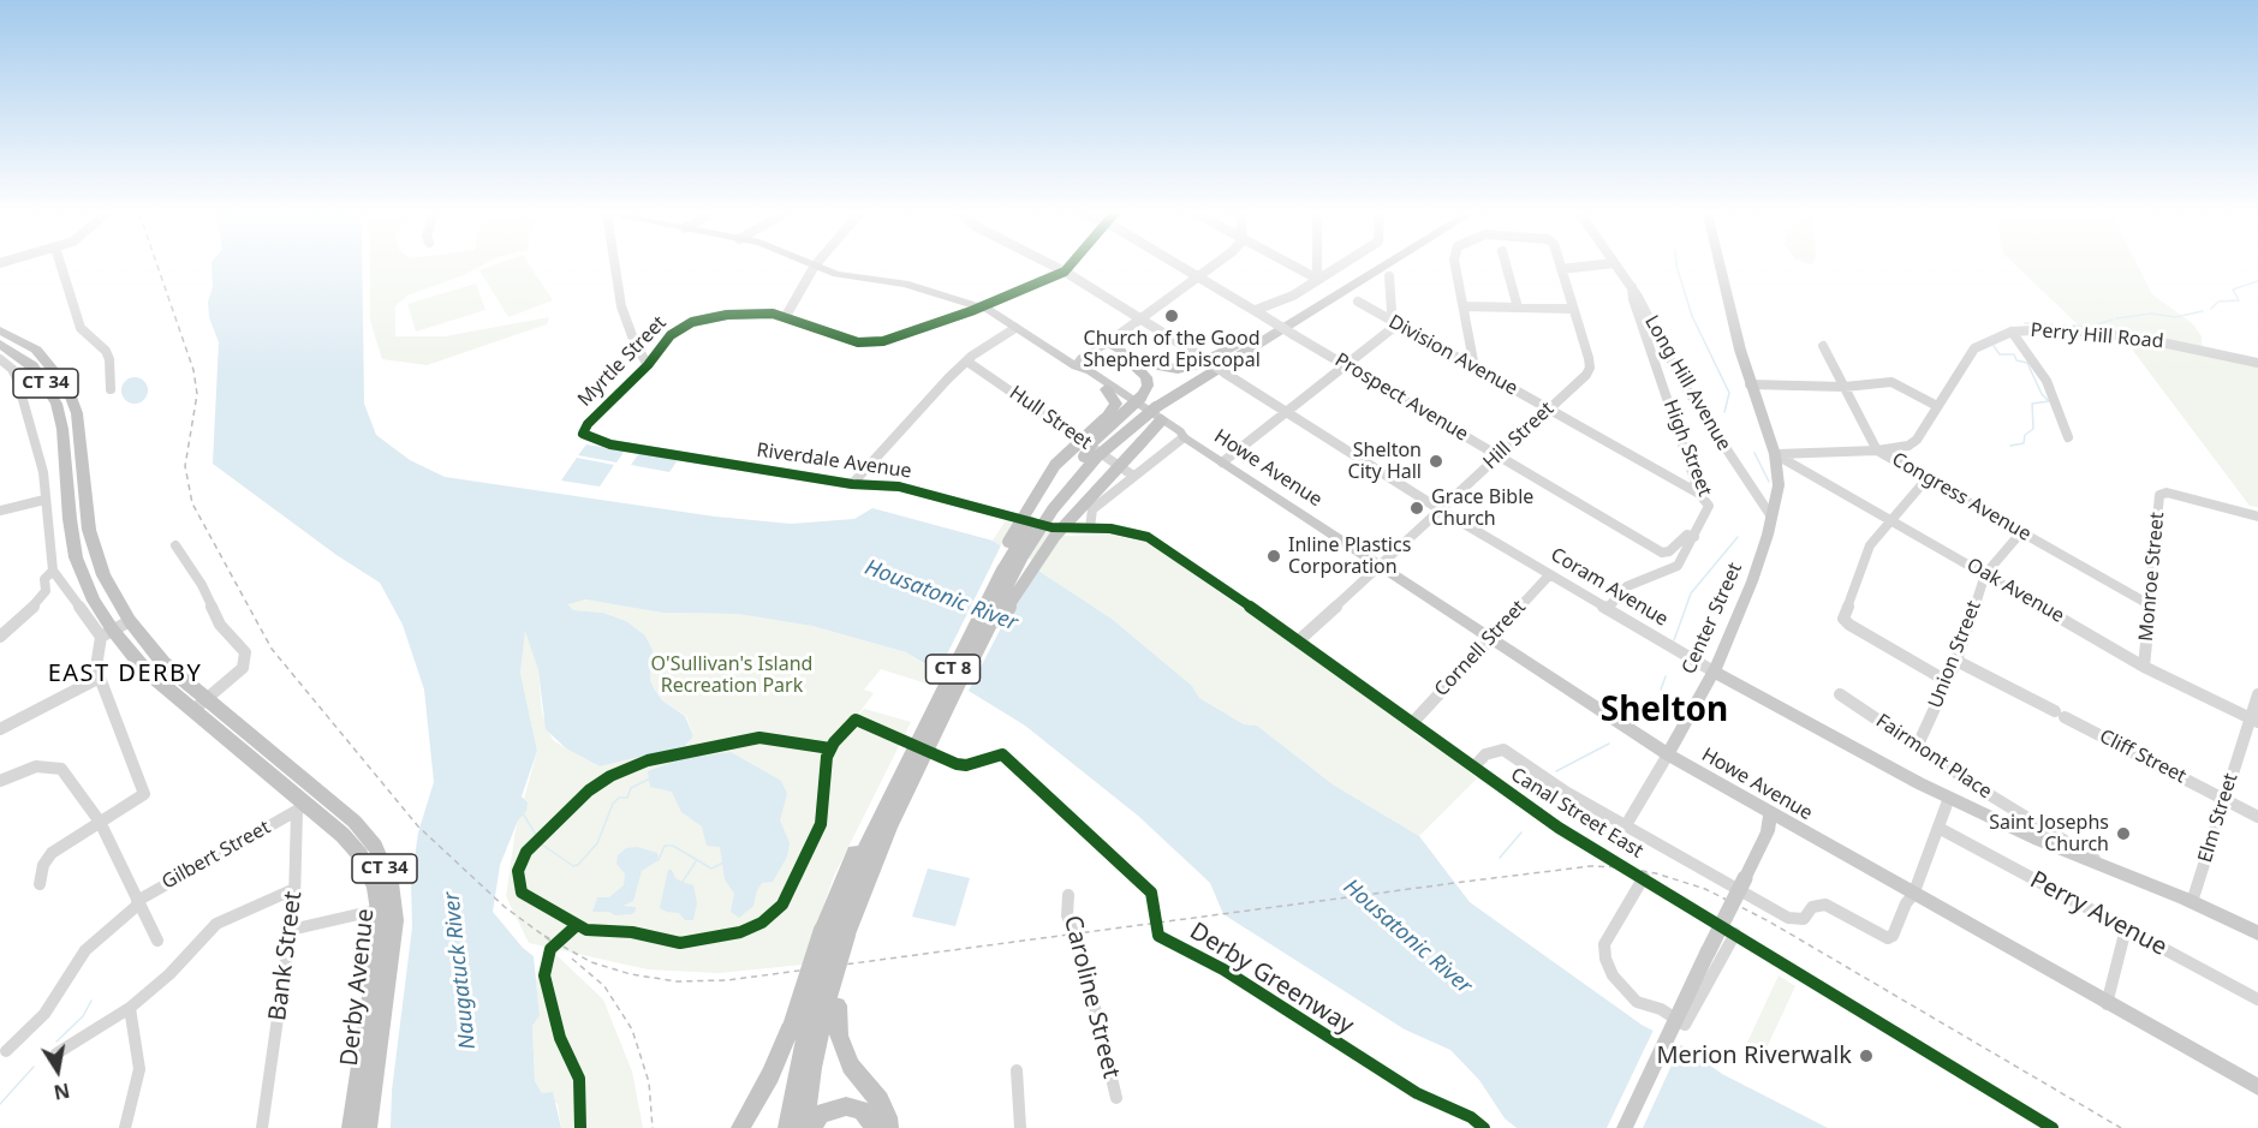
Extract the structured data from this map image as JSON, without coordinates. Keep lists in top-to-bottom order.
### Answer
{
  "streets": {
    "highway": ["CT 34", "CT 8", "Derby Avenue"],
    "main road": ["Howe Avenue", "Coram Avenue", "Center Street"],
    "street": [
      "Perry Hill Road",
      "Division Avenue",
      "Myrtle Street",
      "Long Hill Avenue",
      "Prospect Avenue",
      "Hull Street",
      "Hill Street",
      "High Street",
      "Riverdale Avenue",
      "Congress Avenue",
      "Monroe Street",
      "Oak Avenue",
      "Cornell Street",
      "Union Street",
      "Fairmont Place",
      "Cliff Street",
      "Canal Street East",
      "Elm Street",
      "Gilbert Street",
      "Perry Avenue",
      "Bank Street",
      "Caroline Street"
    ],
    "cycle path": ["Derby Greenway"]
  },
  "crossings": [
    ["Perry Hill Road", "Congress Avenue"],
    ["Perry Hill Road", "Oak Avenue"],
    ["Perry Hill Road", "Center Street"],
    ["Division Avenue", "Hill Street"],
    ["Division Avenue", "High Street"],
    ["Myrtle Street", "Riverdale Avenue"],
    ["Myrtle Street", "Howe Avenue"],
    ["Myrtle Street", "Coram Avenue"],
    ["CT 34", "Gilbert Street"],
    ["CT 34", "Bank Street"],
    ["CT 34", "Derby Avenue"],
    ["Long Hill Avenue", "High Street"],
    ["Long Hill Avenue", "Center Street"],
    ["Prospect Avenue", "Hill Street"],
    ["Prospect Avenue", "High Street"],
    ["Hill Street", "Howe Avenue"],
    ["Hill Street", "Coram Avenue"],
    ["Hill Street", "Canal Street East"],
    ["High Street", "Coram Avenue"],
    ["Riverdale Avenue", "Canal Street East"],
    ["Howe Avenue", "Center Street"],
    ["Howe Avenue", "Cornell Street"],
    ["Howe Avenue", "CT 8"],
    ["Congress Avenue", "Monroe Street"],
    ["Congress Avenue", "Union Street"],
    ["Monroe Street", "Oak Avenue"],
    ["Coram Avenue", "Center Street"],
    ["Coram Avenue", "Cornell Street"],
    ["Coram Avenue", "Fairmont Place"],
    ["Coram Avenue", "Elm Street"],
    ["Oak Avenue", "Center Street"],
    ["Oak Avenue", "Union Street"],
    ["Oak Avenue", "Elm Street"],
    ["Cornell Street", "Canal Street East"],
    ["Union Street", "Fairmont Place"],
    ["Union Street", "Cliff Street"],
    ["Cliff Street", "Elm Street"],
    ["Gilbert Street", "Bank Street"],
    ["Gilbert Street", "Derby Avenue"],
    ["Bank Street", "Derby Avenue"]
  ],
  "districts": ["EAST DERBY", "Shelton"],
  "water": ["Housatonic River", "Naugatuck River"],
  "parks": ["O'Sullivan's Island Recreation Park"],
  "places": [
    "Church of the Good Shepherd Episcopal",
    "Shelton City Hall",
    "Grace Bible Church",
    "Inline Plastics Corporation",
    "Saint Josephs Church",
    "Merion Riverwalk"
  ],
  "north": "bottom"
}
